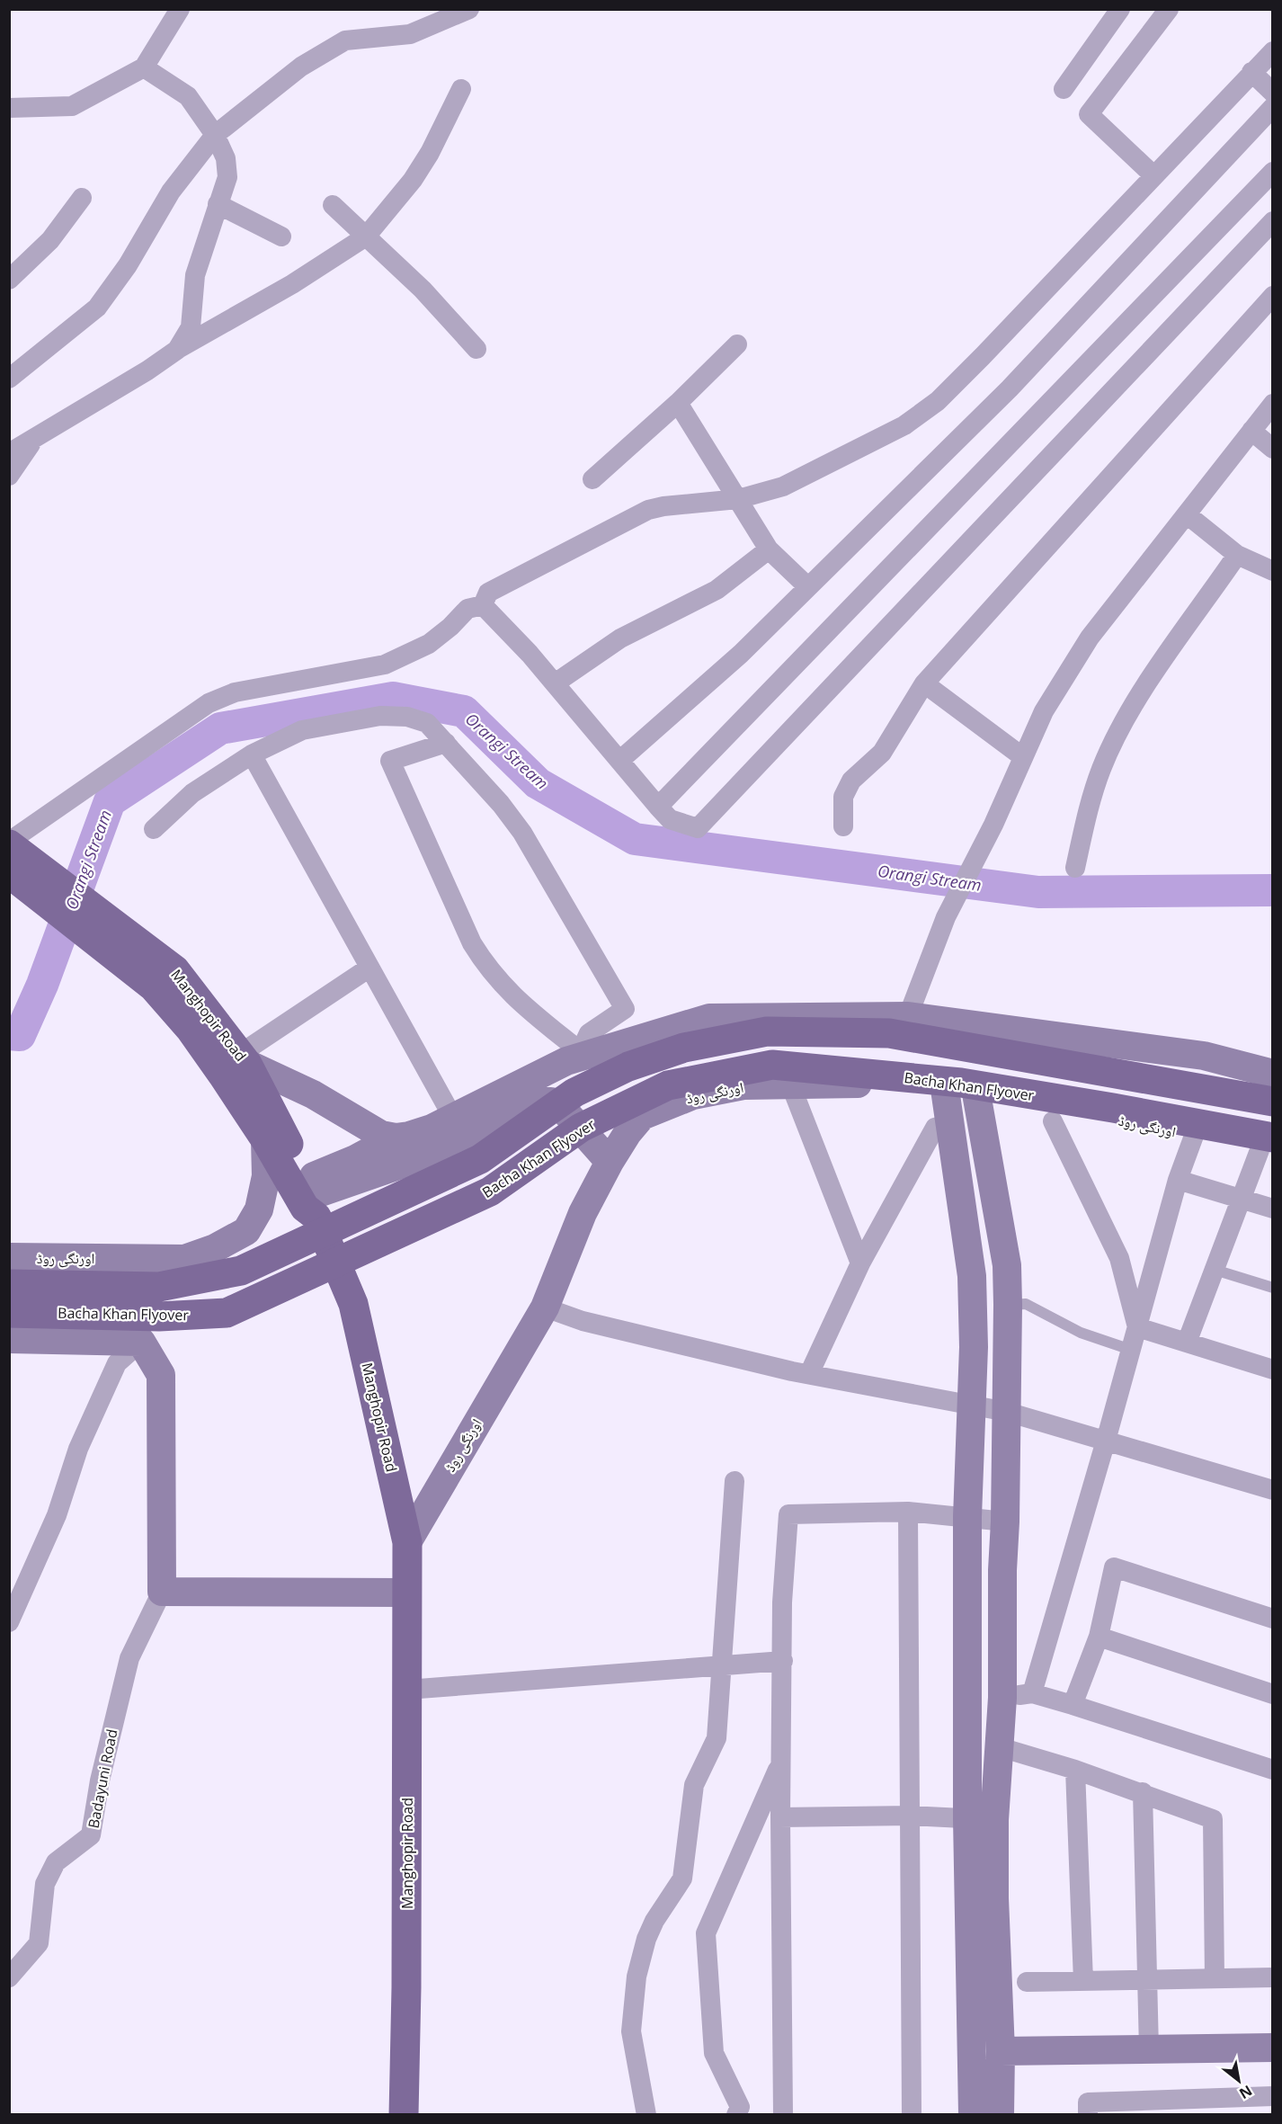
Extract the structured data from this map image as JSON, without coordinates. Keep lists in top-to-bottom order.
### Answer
{
  "streets": {
    "main road": ["Manghopir Road", "Bacha Khan Flyover"],
    "street": ["اورنگی روڈ", "Badayuni Road"]
  },
  "crossings": [
    ["Manghopir Road", "اورنگی روڈ"],
    ["Bacha Khan Flyover", "اورنگی روڈ"]
  ],
  "water": ["Orangi Stream"],
  "north": "bottom right"
}
